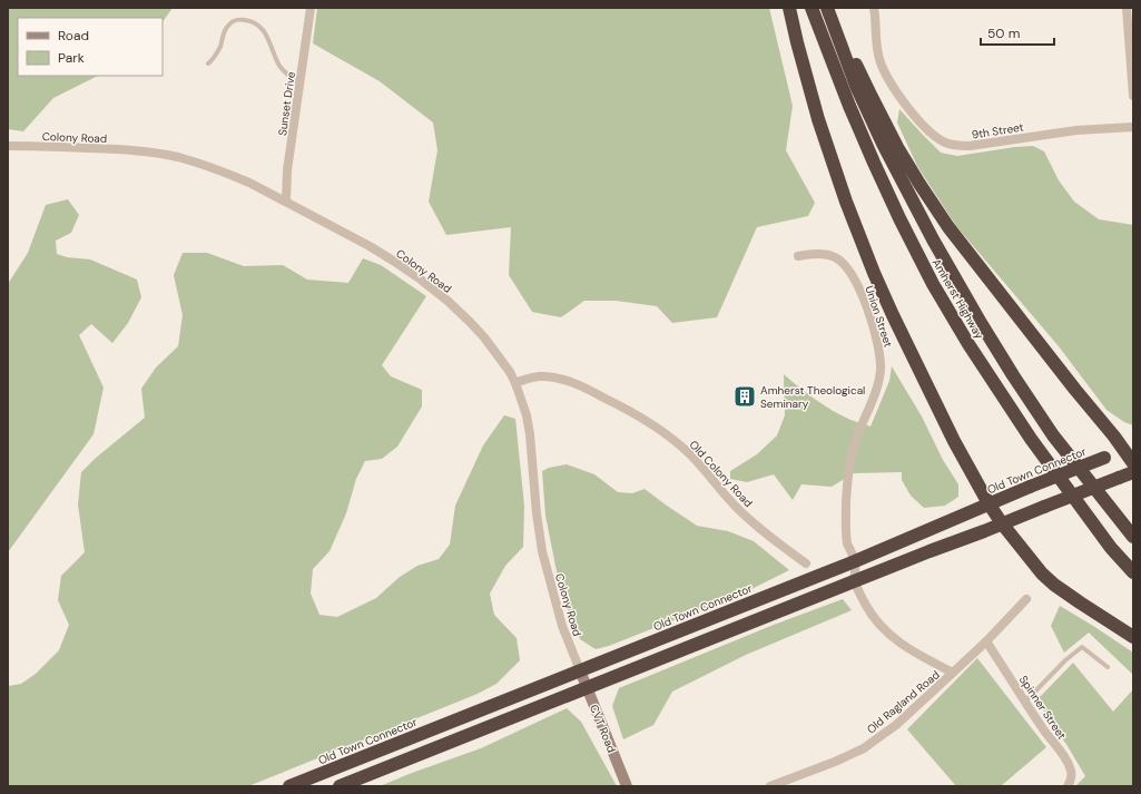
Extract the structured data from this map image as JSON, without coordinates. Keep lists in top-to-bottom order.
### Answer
{
  "streets": {
    "highway": ["Amherst Highway", "Old Town Connector"],
    "street": [
      "Sunset Drive",
      "9th Street",
      "Colony Road",
      "Union Street",
      "Old Colony Road",
      "Old Ragland Road",
      "Spinner Street",
      "CVT Road"
    ]
  },
  "crossings": [
    ["Sunset Drive", "Colony Road"],
    ["Colony Road", "Old Town Connector"],
    ["Colony Road", "Old Colony Road"],
    ["Colony Road", "CVT Road"],
    ["Union Street", "Old Town Connector"],
    ["Old Town Connector", "CVT Road"],
    ["Old Ragland Road", "Spinner Street"]
  ],
  "places": {
    "building": ["Amherst Theological Seminary"]
  },
  "legend": ["Road", "Park"],
  "scale_bar": "50 m"
}
